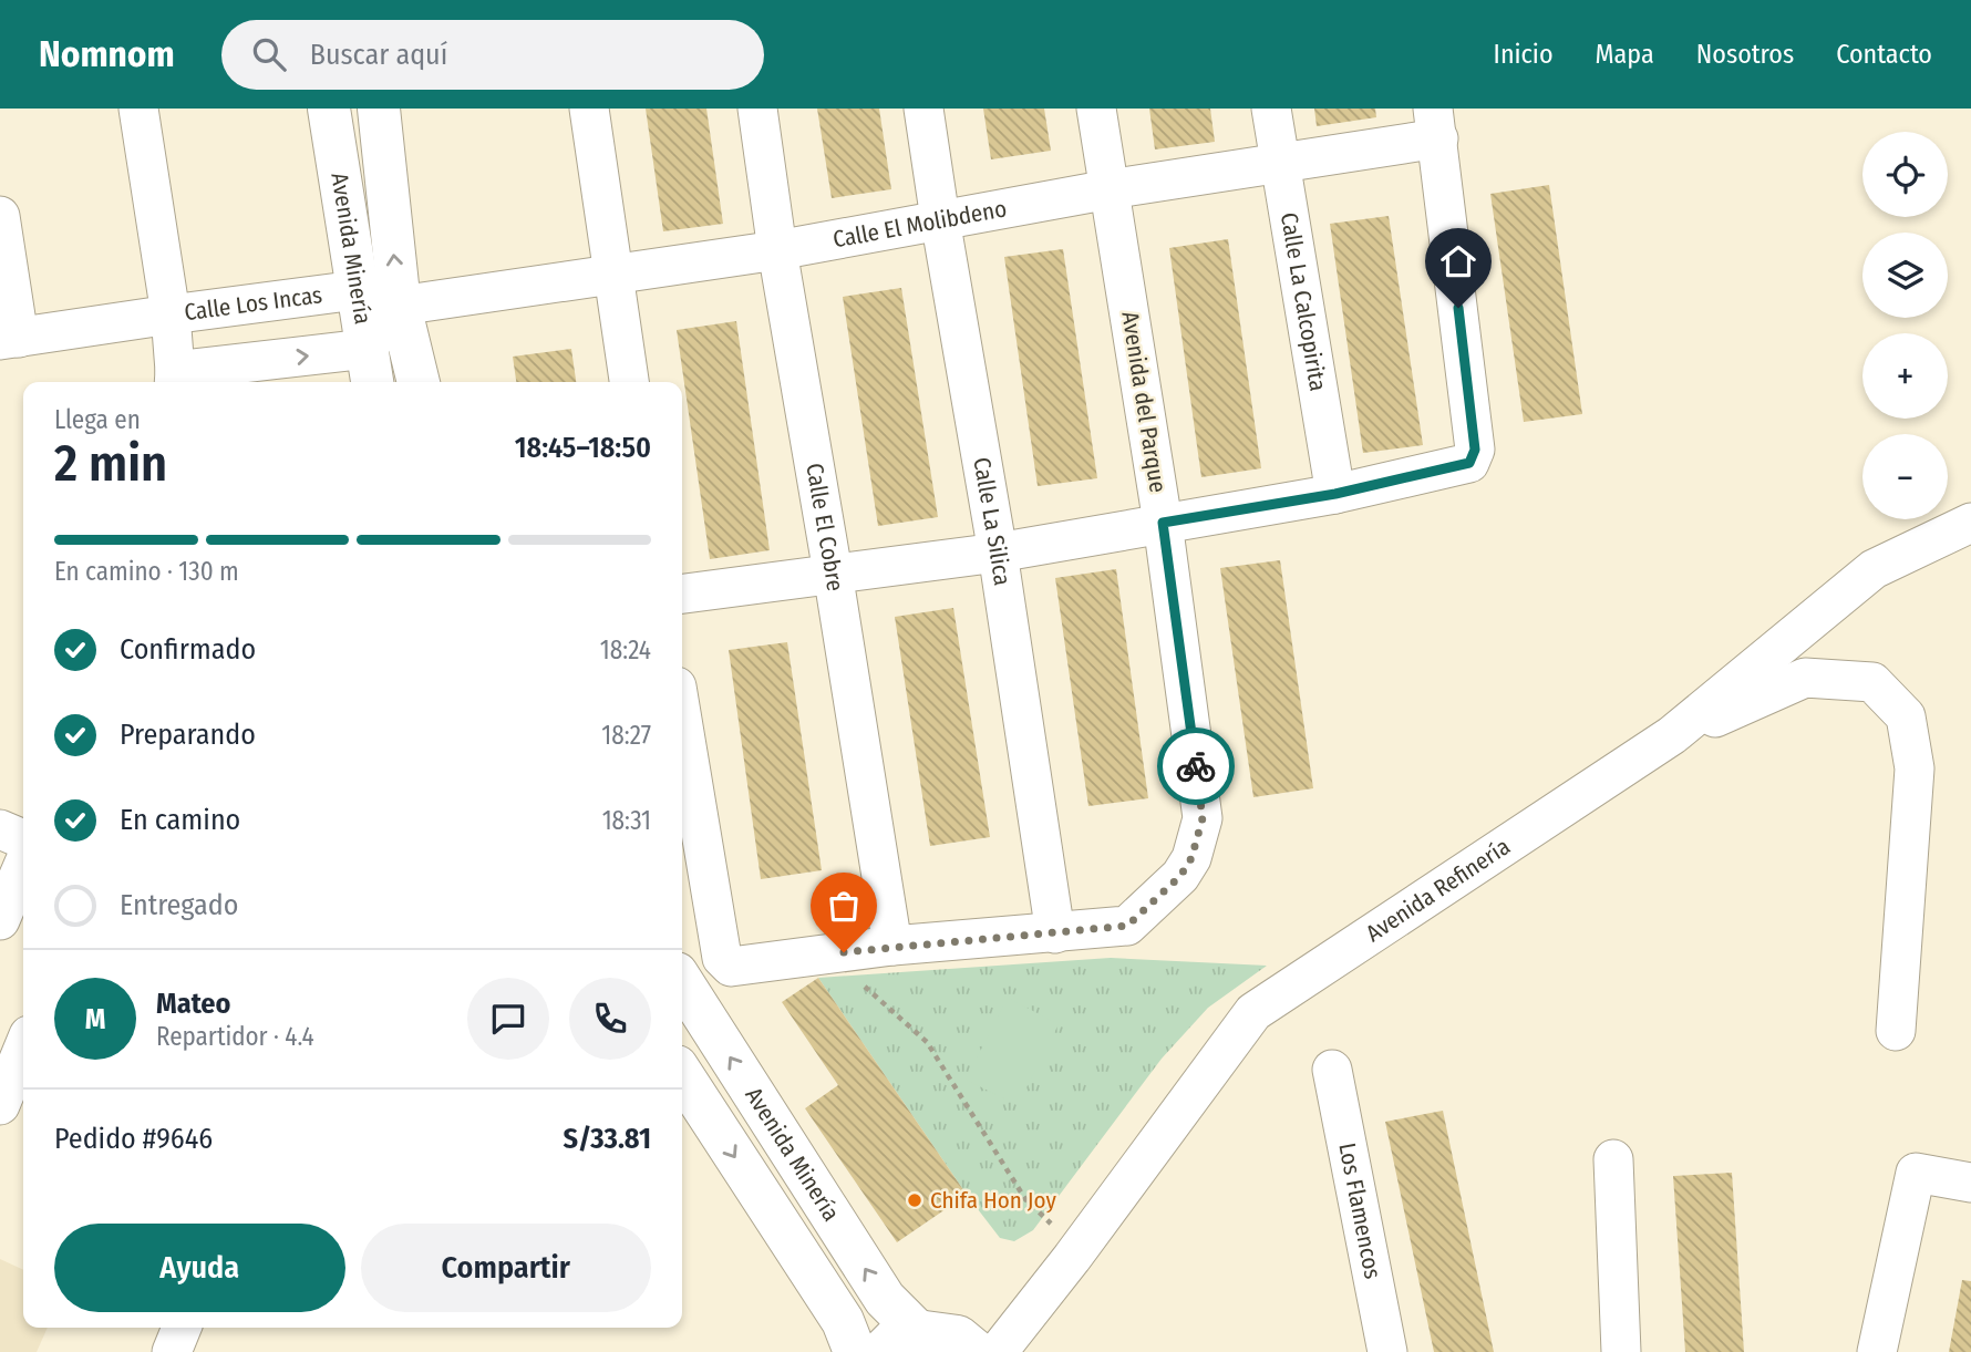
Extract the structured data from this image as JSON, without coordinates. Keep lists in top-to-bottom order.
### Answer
{
  "streets": {
    "main road": ["Avenida Minería"],
    "street": [
      "Calle El Molibdeno",
      "Calle La Calcopirita",
      "Calle Los Incas",
      "Avenida del Parque",
      "Calle La Silica",
      "Calle El Cobre",
      "Avenida Refinería",
      "Los Flamencos"
    ]
  },
  "crossings": [
    ["Calle El Molibdeno", "Avenida Minería"],
    ["Calle El Molibdeno", "Calle La Calcopirita"],
    ["Calle El Molibdeno", "Calle Los Incas"],
    ["Calle El Molibdeno", "Avenida del Parque"],
    ["Calle El Molibdeno", "Calle La Silica"],
    ["Calle El Molibdeno", "Calle El Cobre"],
    ["Avenida Minería", "Calle Los Incas"],
    ["Avenida del Parque", "Calle La Silica"]
  ],
  "places": ["Chifa Hon Joy"],
  "page": {
    "header": "Nomnom",
    "search": "Buscar aquí",
    "nav": [
      "Inicio",
      "Mapa",
      "Nosotros",
      "Contacto"
    ],
    "map_buttons": ["+", "−"],
    "heading": ["2 min", "Llega en", "18:45–18:50"],
    "panel": [
      "Mateo",
      "Repartidor · 4.4",
      "Pedido #9646",
      "S/33.81"
    ],
    "bar": "En camino · 130 m",
    "list": [
      ["Confirmado", "18:24"],
      ["Preparando", "18:27"],
      ["En camino", "18:31"],
      "Entregado"
    ],
    "round": "M",
    "buttons": ["Ayuda", "Compartir"]
  }
}
